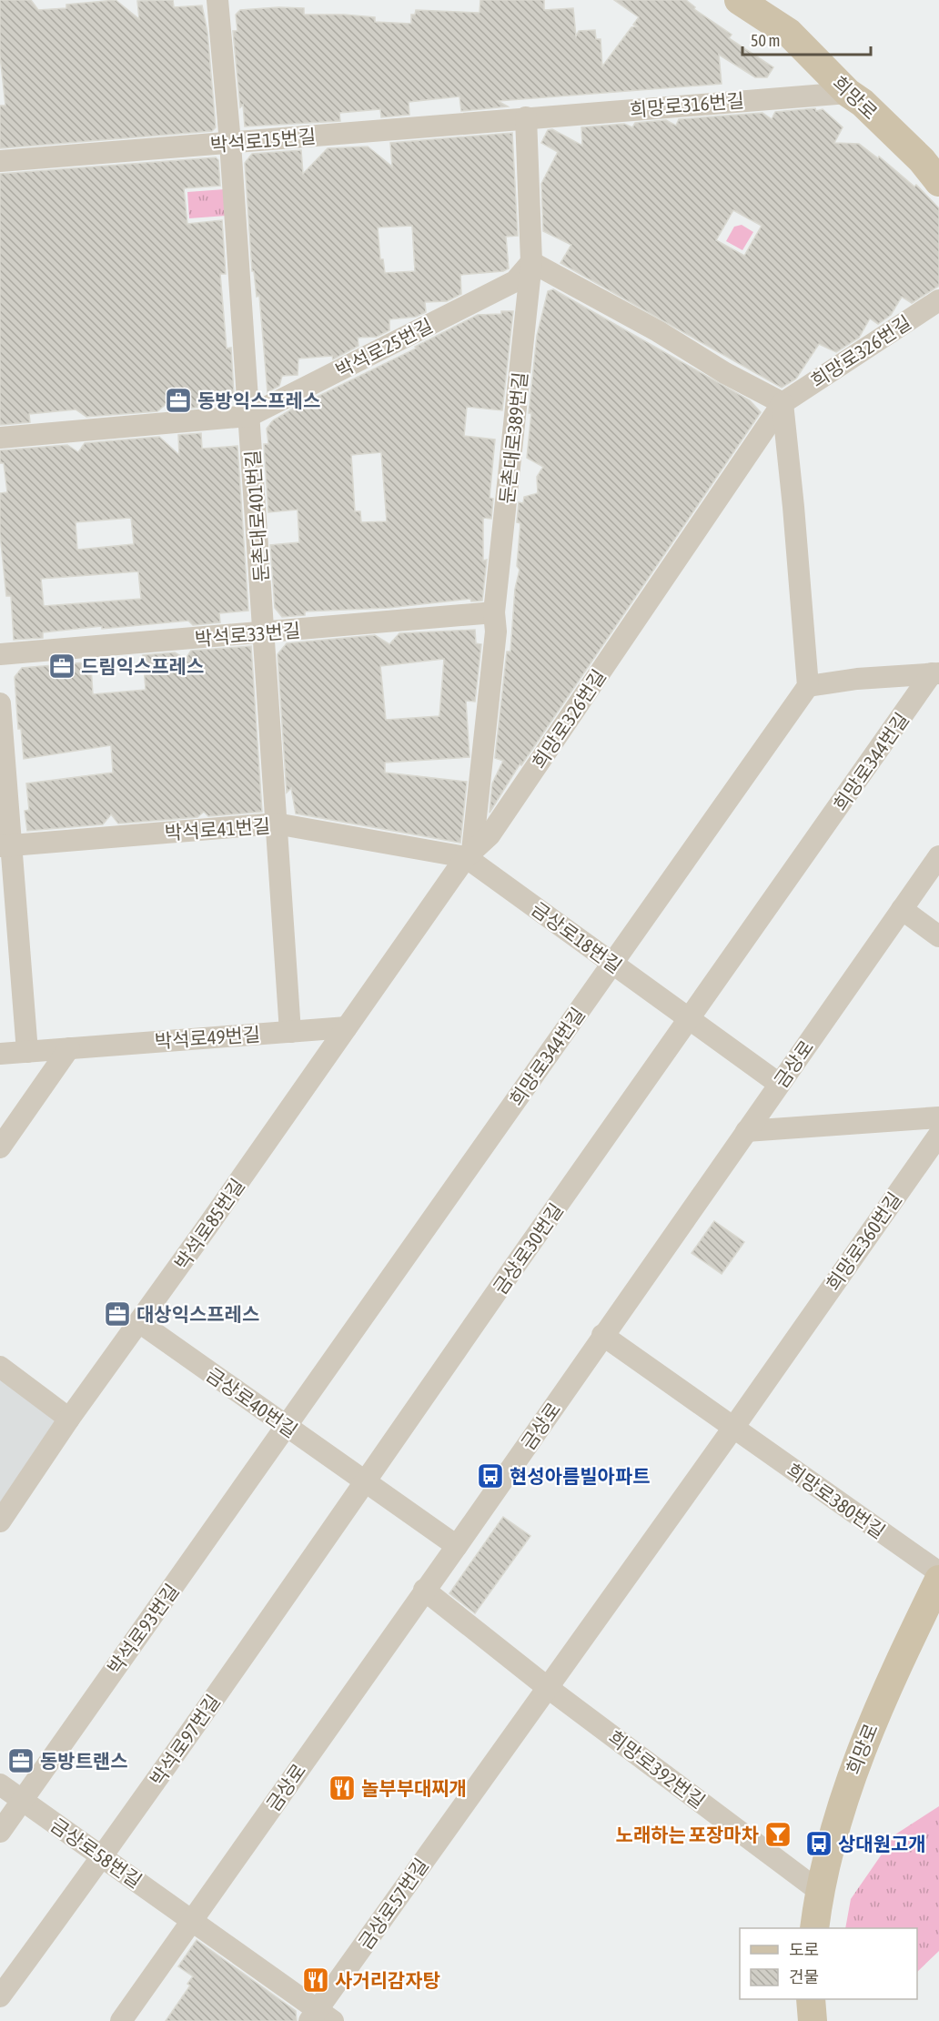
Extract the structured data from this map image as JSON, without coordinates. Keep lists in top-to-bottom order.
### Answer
{
  "streets": {
    "main road": ["희망로"],
    "street": [
      "희망로316번길",
      "박석로15번길",
      "박석로25번길",
      "희망로326번길",
      "둔촌대로389번길",
      "둔촌대로401번길",
      "박석로33번길",
      "희망로344번길",
      "박석로41번길",
      "금상로18번길",
      "박석로49번길",
      "금상로",
      "박석로85번길",
      "희망로360번길",
      "금상로30번길",
      "금상로40번길",
      "희망로380번길",
      "박석로93번길",
      "박석로97번길",
      "희망로392번길",
      "금상로58번길",
      "금상로57번길"
    ]
  },
  "crossings": [
    ["희망로", "희망로316번길"],
    ["희망로", "희망로392번길"],
    ["희망로316번길", "박석로15번길"],
    ["희망로316번길", "둔촌대로389번길"],
    ["박석로15번길", "둔촌대로389번길"],
    ["박석로15번길", "둔촌대로401번길"],
    ["박석로25번길", "둔촌대로389번길"],
    ["박석로25번길", "둔촌대로401번길"],
    ["희망로326번길", "둔촌대로389번길"],
    ["희망로326번길", "박석로41번길"],
    ["희망로326번길", "금상로18번길"],
    ["희망로326번길", "박석로49번길"],
    ["희망로326번길", "박석로85번길"],
    ["둔촌대로389번길", "박석로33번길"],
    ["둔촌대로389번길", "박석로41번길"],
    ["둔촌대로389번길", "금상로18번길"],
    ["둔촌대로401번길", "박석로33번길"],
    ["둔촌대로401번길", "박석로41번길"],
    ["둔촌대로401번길", "박석로49번길"],
    ["희망로344번길", "금상로18번길"],
    ["희망로344번길", "금상로30번길"],
    ["희망로344번길", "금상로40번길"],
    ["희망로344번길", "박석로93번길"],
    ["박석로41번길", "금상로18번길"],
    ["금상로18번길", "금상로"],
    ["금상로18번길", "금상로30번길"],
    ["박석로49번길", "박석로85번길"],
    ["금상로", "금상로40번길"],
    ["금상로", "희망로380번길"],
    ["금상로", "희망로392번길"],
    ["금상로", "금상로58번길"],
    ["금상로", "금상로57번길"],
    ["박석로85번길", "금상로40번길"],
    ["희망로360번길", "희망로380번길"],
    ["금상로30번길", "금상로40번길"],
    ["금상로30번길", "박석로97번길"],
    ["금상로40번길", "박석로93번길"],
    ["금상로40번길", "박석로97번길"],
    ["박석로93번길", "금상로58번길"],
    ["박석로97번길", "금상로58번길"],
    ["희망로392번길", "금상로57번길"],
    ["금상로58번길", "금상로57번길"]
  ],
  "places": {
    "office": [
      "동방익스프레스",
      "드림익스프레스",
      "대상익스프레스",
      "동방트랜스"
    ],
    "bus stop": ["현성아름빌아파트", "상대원고개"],
    "restaurant": ["놀부부대찌개", "사거리감자탕"],
    "bar": ["노래하는 포장마차"]
  },
  "legend": ["도로", "건물"],
  "scale_bar": "50 m"
}
